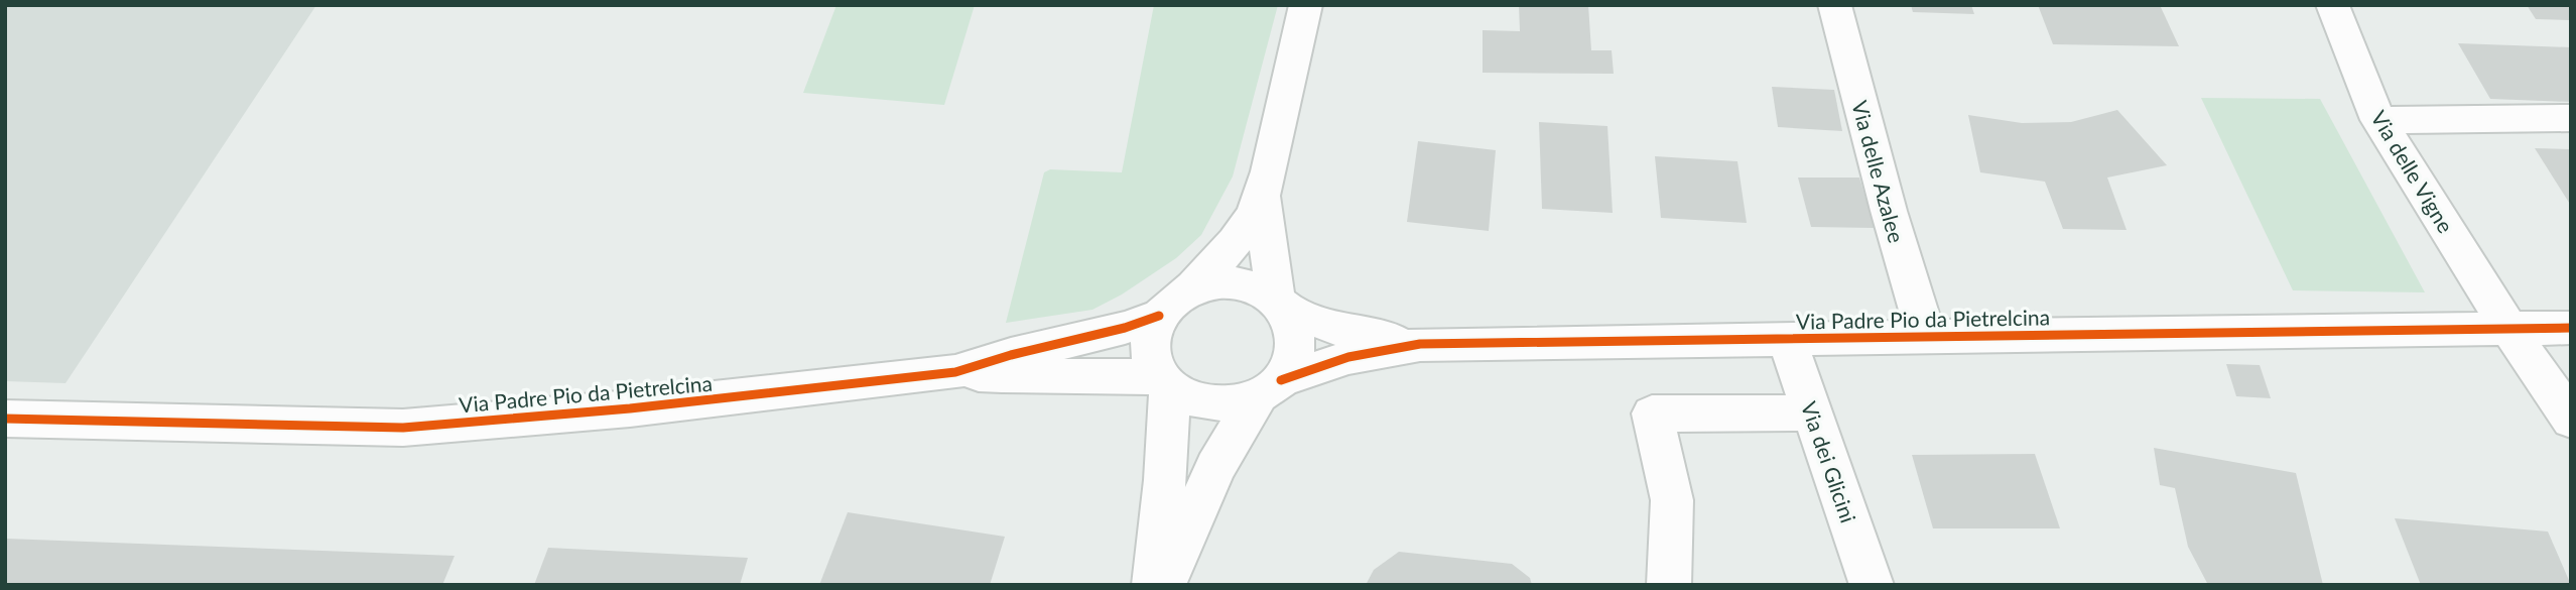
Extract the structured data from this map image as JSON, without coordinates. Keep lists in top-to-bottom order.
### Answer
{
  "streets": {
    "street": [
      "Via delle Azalee",
      "Via delle Vigne",
      "Via Padre Pio da Pietrelcina",
      "Via dei Glicini"
    ]
  },
  "crossings": [
    ["Via delle Azalee", "Via Padre Pio da Pietrelcina"],
    ["Via delle Vigne", "Via Padre Pio da Pietrelcina"],
    ["Via Padre Pio da Pietrelcina", "Via dei Glicini"]
  ]
}
